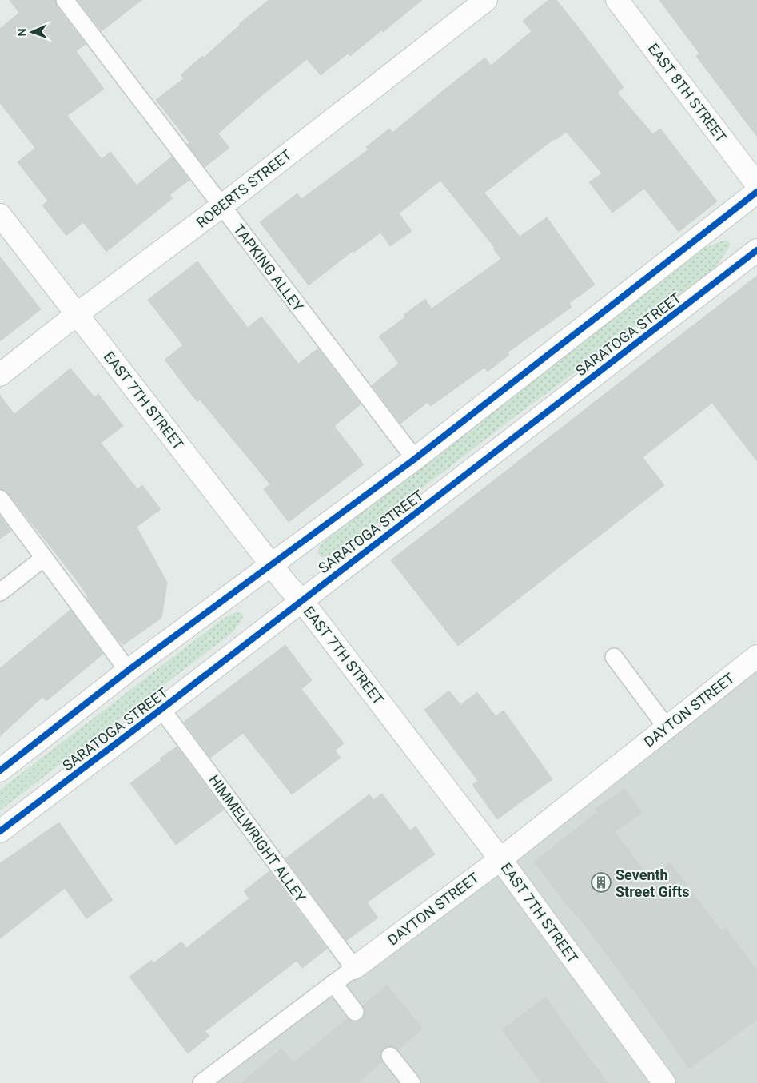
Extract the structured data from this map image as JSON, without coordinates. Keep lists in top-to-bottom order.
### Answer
{
  "streets": {
    "street": [
      "EAST 8TH STREET",
      "ROBERTS STREET",
      "SARATOGA STREET",
      "EAST 7TH STREET",
      "DAYTON STREET"
    ],
    "lane": ["TAPKING ALLEY", "HIMMELWRIGHT ALLEY"]
  },
  "crossings": [
    ["ROBERTS STREET", "TAPKING ALLEY"],
    ["ROBERTS STREET", "EAST 7TH STREET"],
    ["SARATOGA STREET", "EAST 7TH STREET"],
    ["SARATOGA STREET", "HIMMELWRIGHT ALLEY"],
    ["EAST 7TH STREET", "DAYTON STREET"],
    ["DAYTON STREET", "HIMMELWRIGHT ALLEY"]
  ],
  "places": {
    "building": ["Seventh Street Gifts"]
  },
  "north": "left"
}
